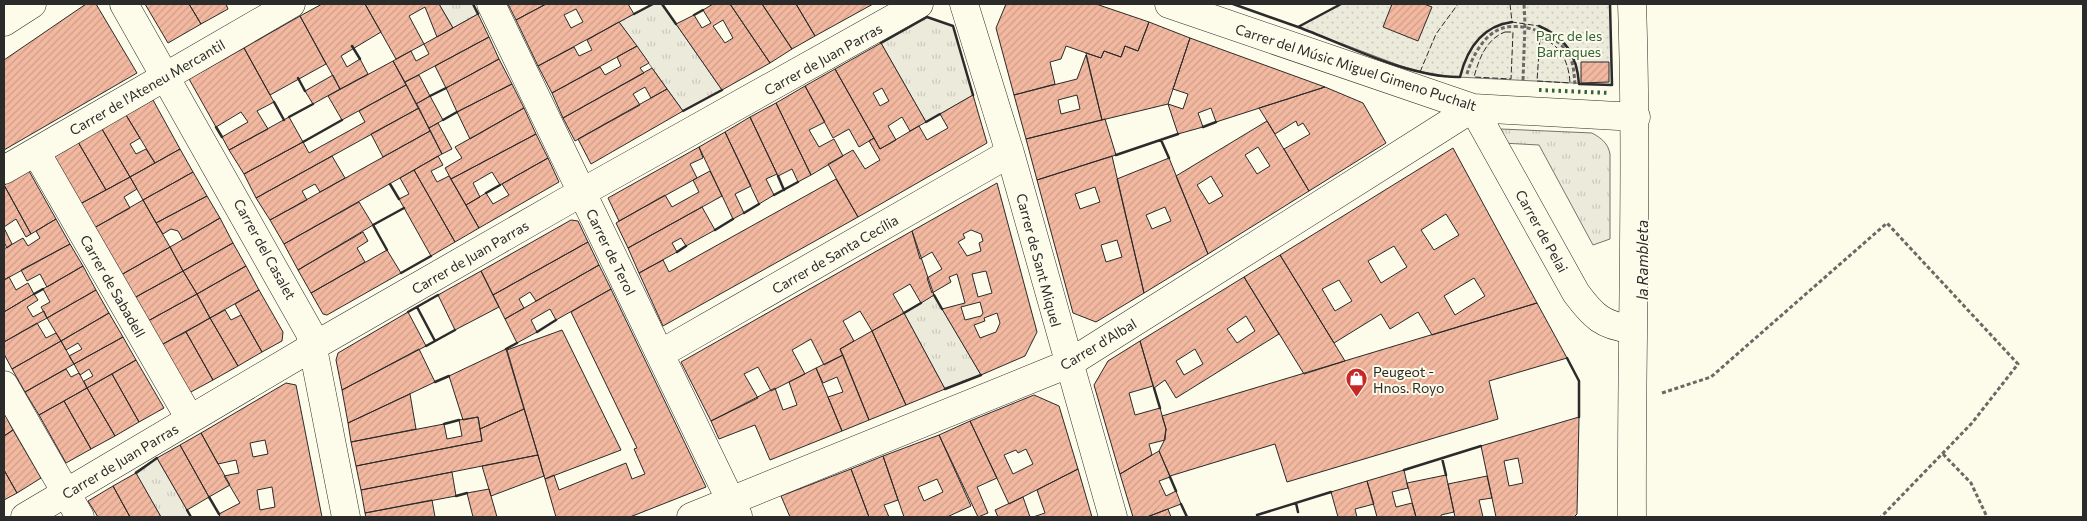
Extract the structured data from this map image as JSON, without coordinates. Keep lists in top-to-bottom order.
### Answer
{
  "streets": {
    "street": [
      "Carrer de Juan Parras",
      "Carrer del Músic Miguel Gimeno Puchalt",
      "Carrer de l'Ateneu Mercantil",
      "Carrer de Pelai",
      "Carrer del Casalet",
      "Carrer de Terol",
      "Carrer de Santa Cecília",
      "Carrer de Sant Miquel",
      "Carrer de Sabadell",
      "Carrer d'Albal"
    ]
  },
  "crossings": [
    ["Carrer de Juan Parras", "Carrer del Casalet"],
    ["Carrer de Juan Parras", "Carrer de Terol"],
    ["Carrer de Juan Parras", "Carrer de Sabadell"],
    ["Carrer del Músic Miguel Gimeno Puchalt", "Carrer de Pelai"],
    ["Carrer del Músic Miguel Gimeno Puchalt", "Carrer d'Albal"],
    ["Carrer de l'Ateneu Mercantil", "Carrer del Casalet"],
    ["Carrer de l'Ateneu Mercantil", "Carrer de Sabadell"],
    ["Carrer de Pelai", "Carrer d'Albal"],
    ["Carrer de Terol", "Carrer de Santa Cecília"],
    ["Carrer de Terol", "Carrer d'Albal"],
    ["Carrer de Santa Cecília", "Carrer de Sant Miquel"],
    ["Carrer de Sant Miquel", "Carrer d'Albal"]
  ],
  "water": ["la Rambleta"],
  "parks": ["Parc de les Barraques"],
  "places": {
    "shop": ["Peugeot - Hnos. Royo"]
  }
}
